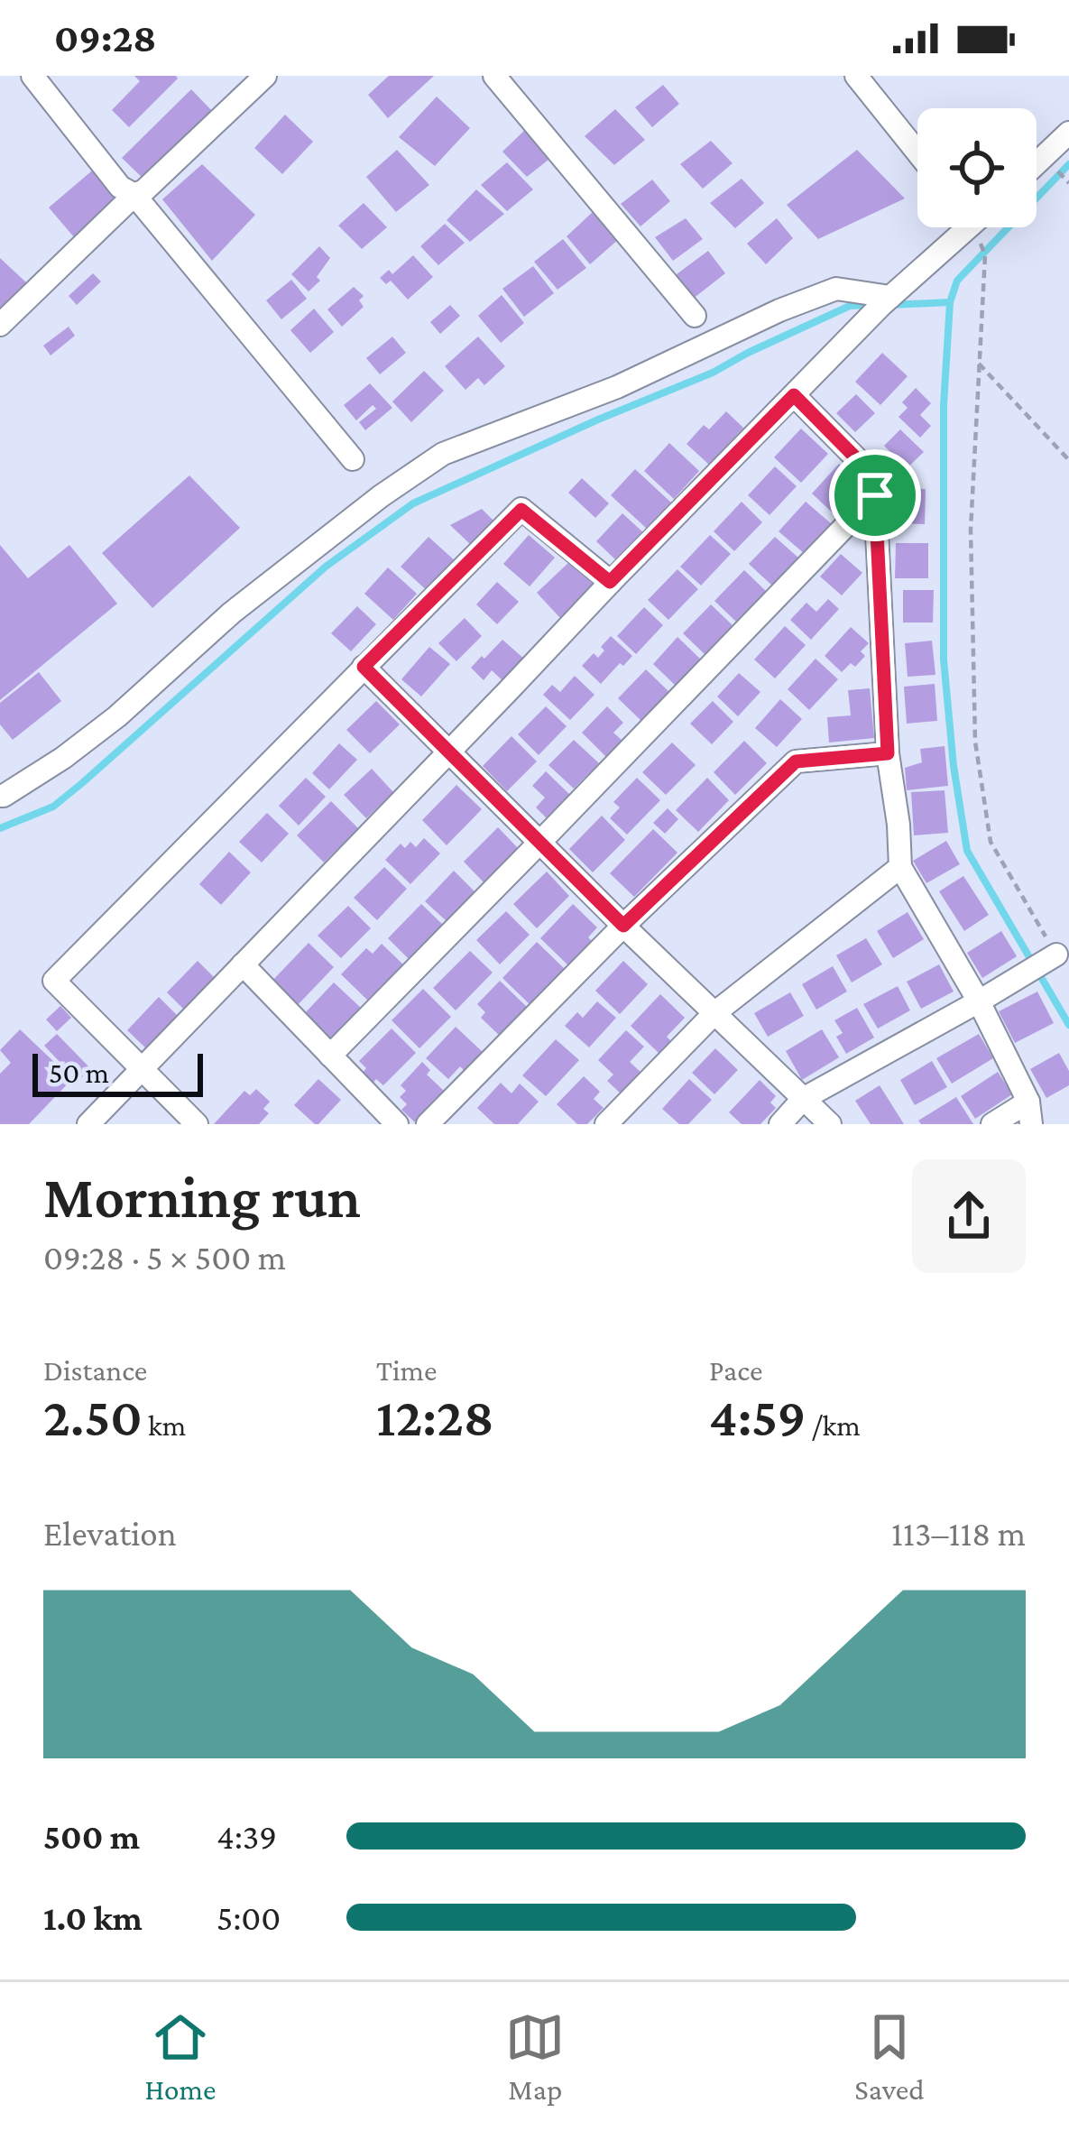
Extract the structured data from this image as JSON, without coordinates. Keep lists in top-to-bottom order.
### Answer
{
  "scale_bar": "50 m",
  "page": {
    "status": "09:28",
    "scale": "50 m",
    "heading": ["Morning run", "09:28 · 5 × 500 m"],
    "stats": [
      ["Distance", "2.50 km"],
      ["Time", "12:28"],
      ["Pace", "4:59 /km"]
    ],
    "chart": ["Elevation", "113–118 m"],
    "list": [
      {
        "name": "500 m",
        "note": "4:39"
      },
      {
        "name": "1.0 km",
        "note": "5:00"
      }
    ],
    "tabs": ["Home", "Map", "Saved"]
  }
}
